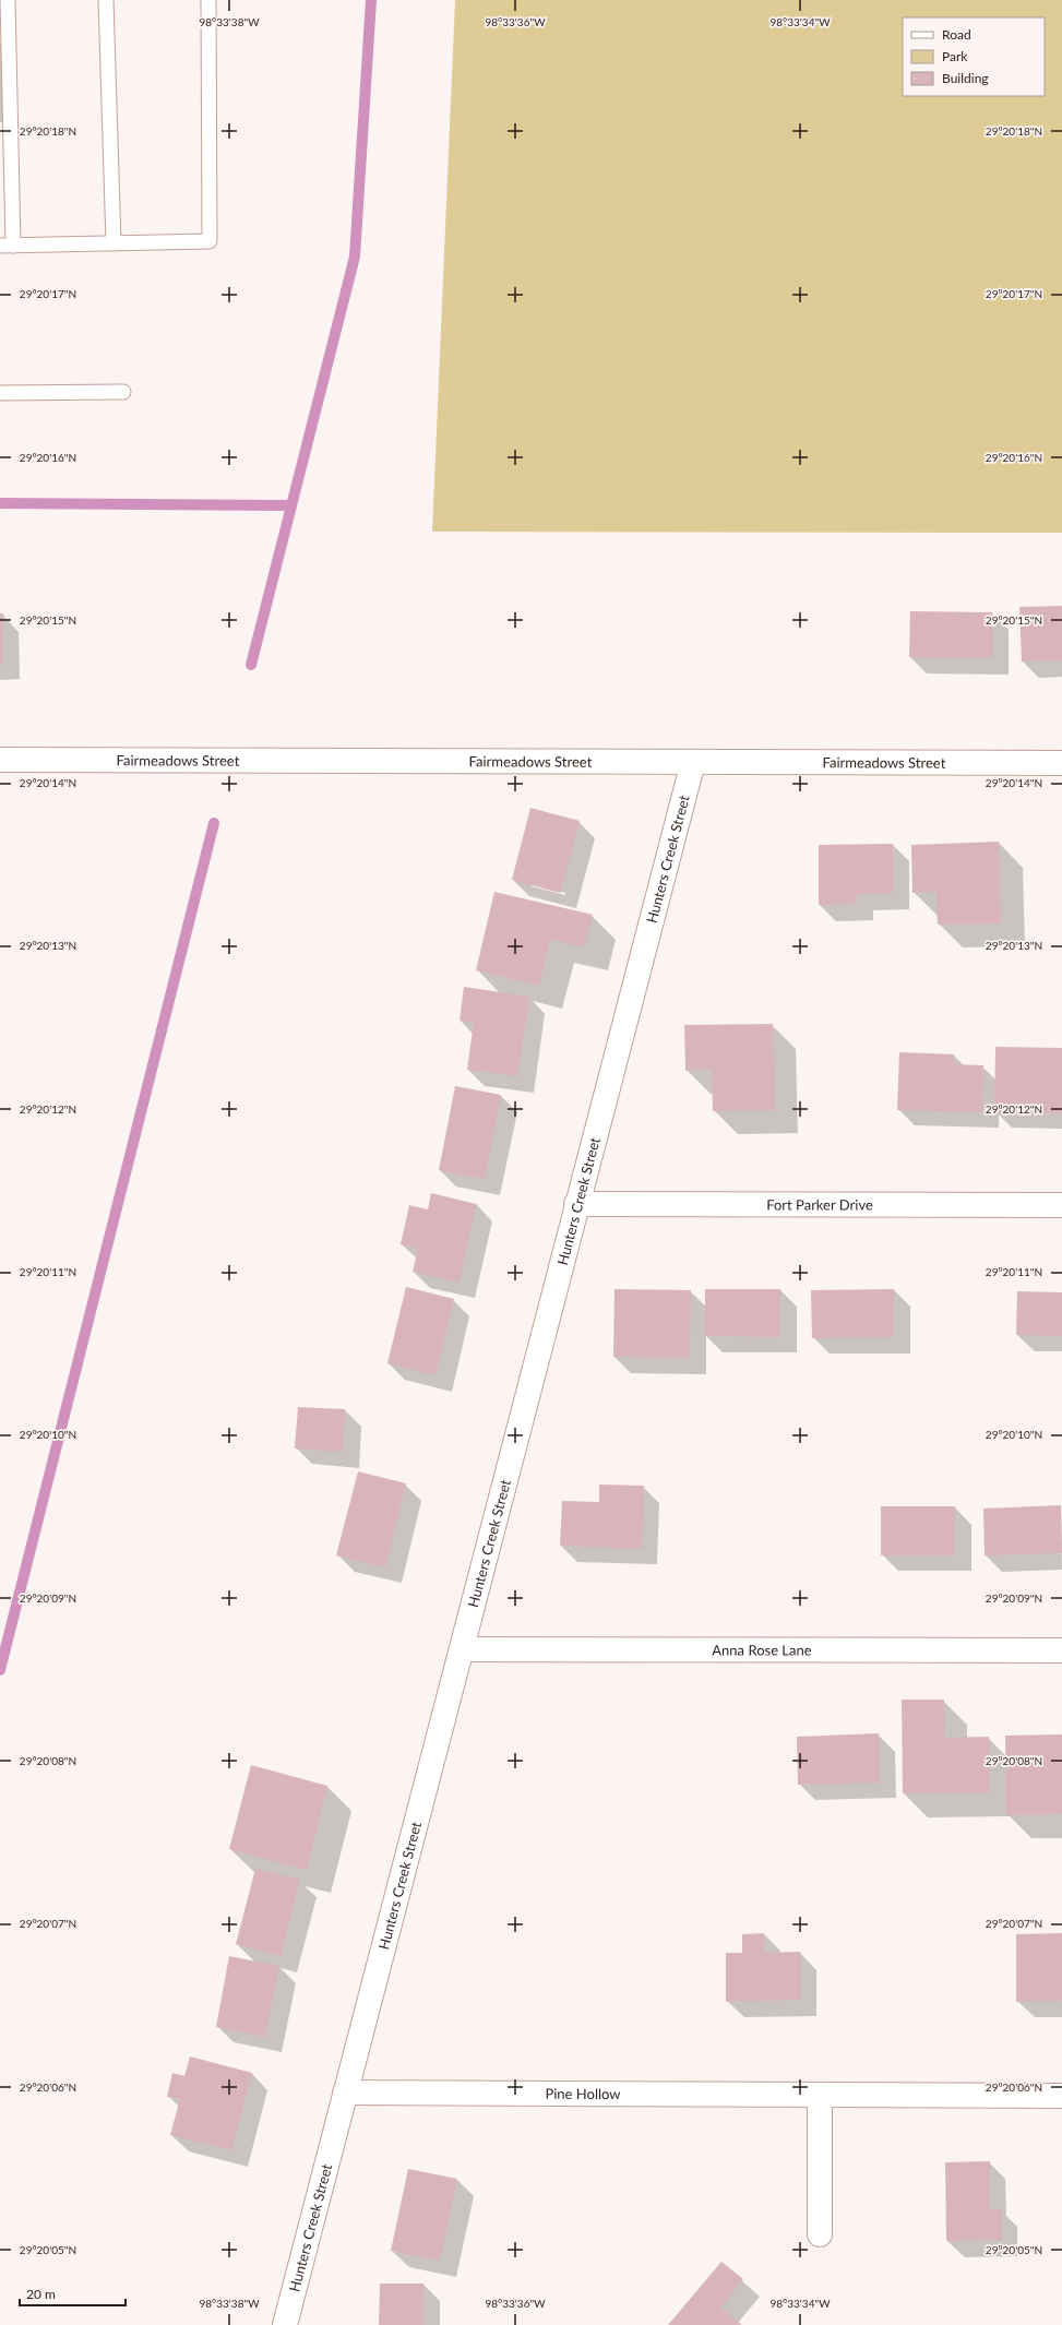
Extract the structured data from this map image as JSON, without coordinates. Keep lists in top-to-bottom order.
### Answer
{
  "streets": {
    "street": [
      "Fairmeadows Street",
      "Hunters Creek Street",
      "Fort Parker Drive",
      "Anna Rose Lane",
      "Pine Hollow"
    ]
  },
  "crossings": [
    ["Fairmeadows Street", "Hunters Creek Street"],
    ["Hunters Creek Street", "Fort Parker Drive"],
    ["Hunters Creek Street", "Anna Rose Lane"],
    ["Hunters Creek Street", "Pine Hollow"]
  ],
  "legend": ["Road", "Park", "Building"],
  "scale_bar": "20 m",
  "coordinates": [
    "98°33'38\"W",
    "98°33'36\"W",
    "98°33'34\"W",
    "29°20'18\"N",
    "29°20'17\"N",
    "29°20'16\"N",
    "29°20'15\"N",
    "29°20'14\"N",
    "29°20'13\"N",
    "29°20'12\"N",
    "29°20'11\"N",
    "29°20'10\"N",
    "29°20'09\"N",
    "29°20'08\"N",
    "29°20'07\"N",
    "29°20'06\"N",
    "29°20'05\"N"
  ]
}
